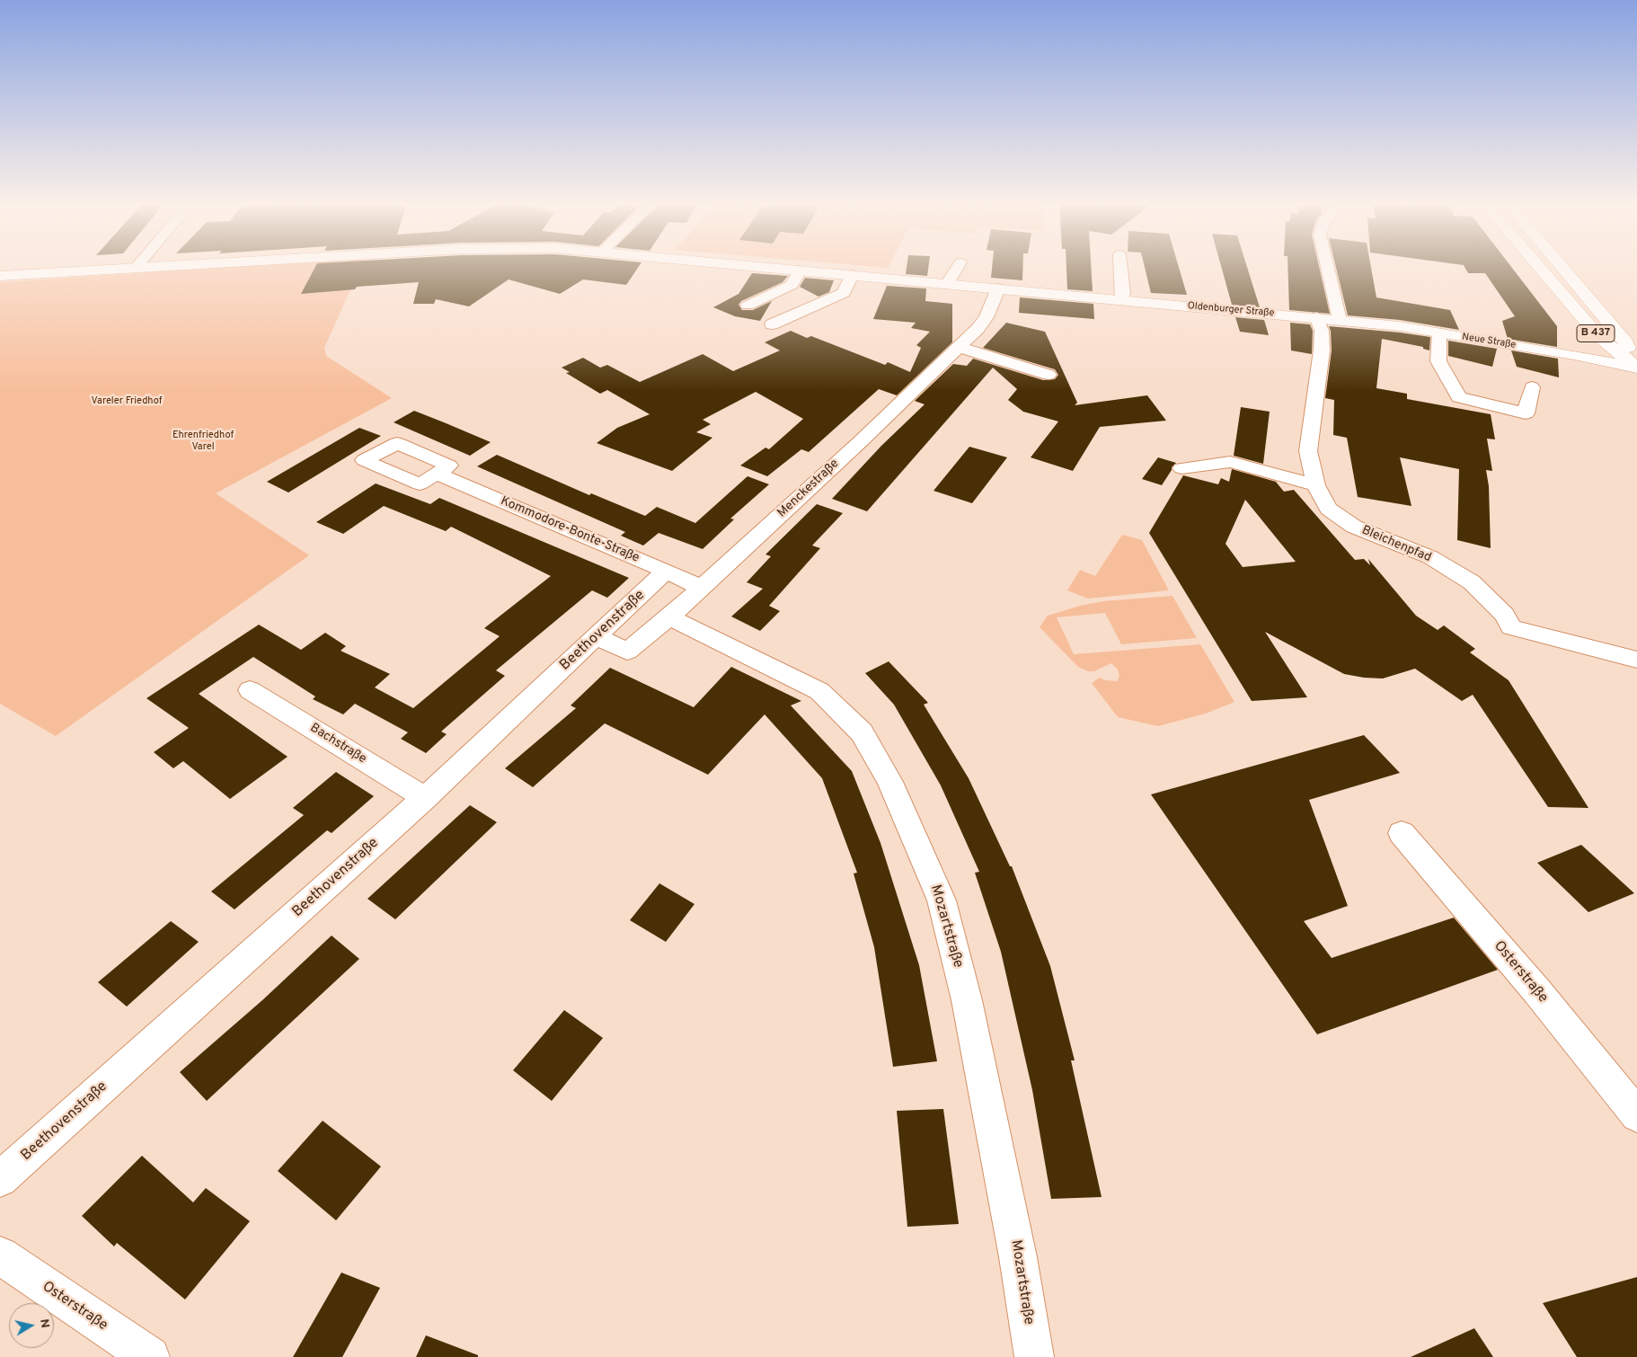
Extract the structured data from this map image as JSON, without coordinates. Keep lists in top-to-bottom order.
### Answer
{
  "streets": {
    "main road": ["Oldenburger Straße", "B 437", "Neue Straße"],
    "street": [
      "Menckestraße",
      "Kommodore-Bonte-Straße",
      "Bleichenpfad",
      "Beethovenstraße",
      "Bachstraße",
      "Mozartstraße",
      "Osterstraße"
    ]
  },
  "crossings": [
    ["Oldenburger Straße", "Neue Straße"],
    ["Oldenburger Straße", "Menckestraße"],
    ["Oldenburger Straße", "Bleichenpfad"],
    ["B 437", "Neue Straße"],
    ["Menckestraße", "Kommodore-Bonte-Straße"],
    ["Menckestraße", "Beethovenstraße"],
    ["Menckestraße", "Mozartstraße"],
    ["Kommodore-Bonte-Straße", "Beethovenstraße"],
    ["Beethovenstraße", "Bachstraße"]
  ],
  "parks": ["Vareler Friedhof", "Ehrenfriedhof Varel"],
  "north": "right"
}
